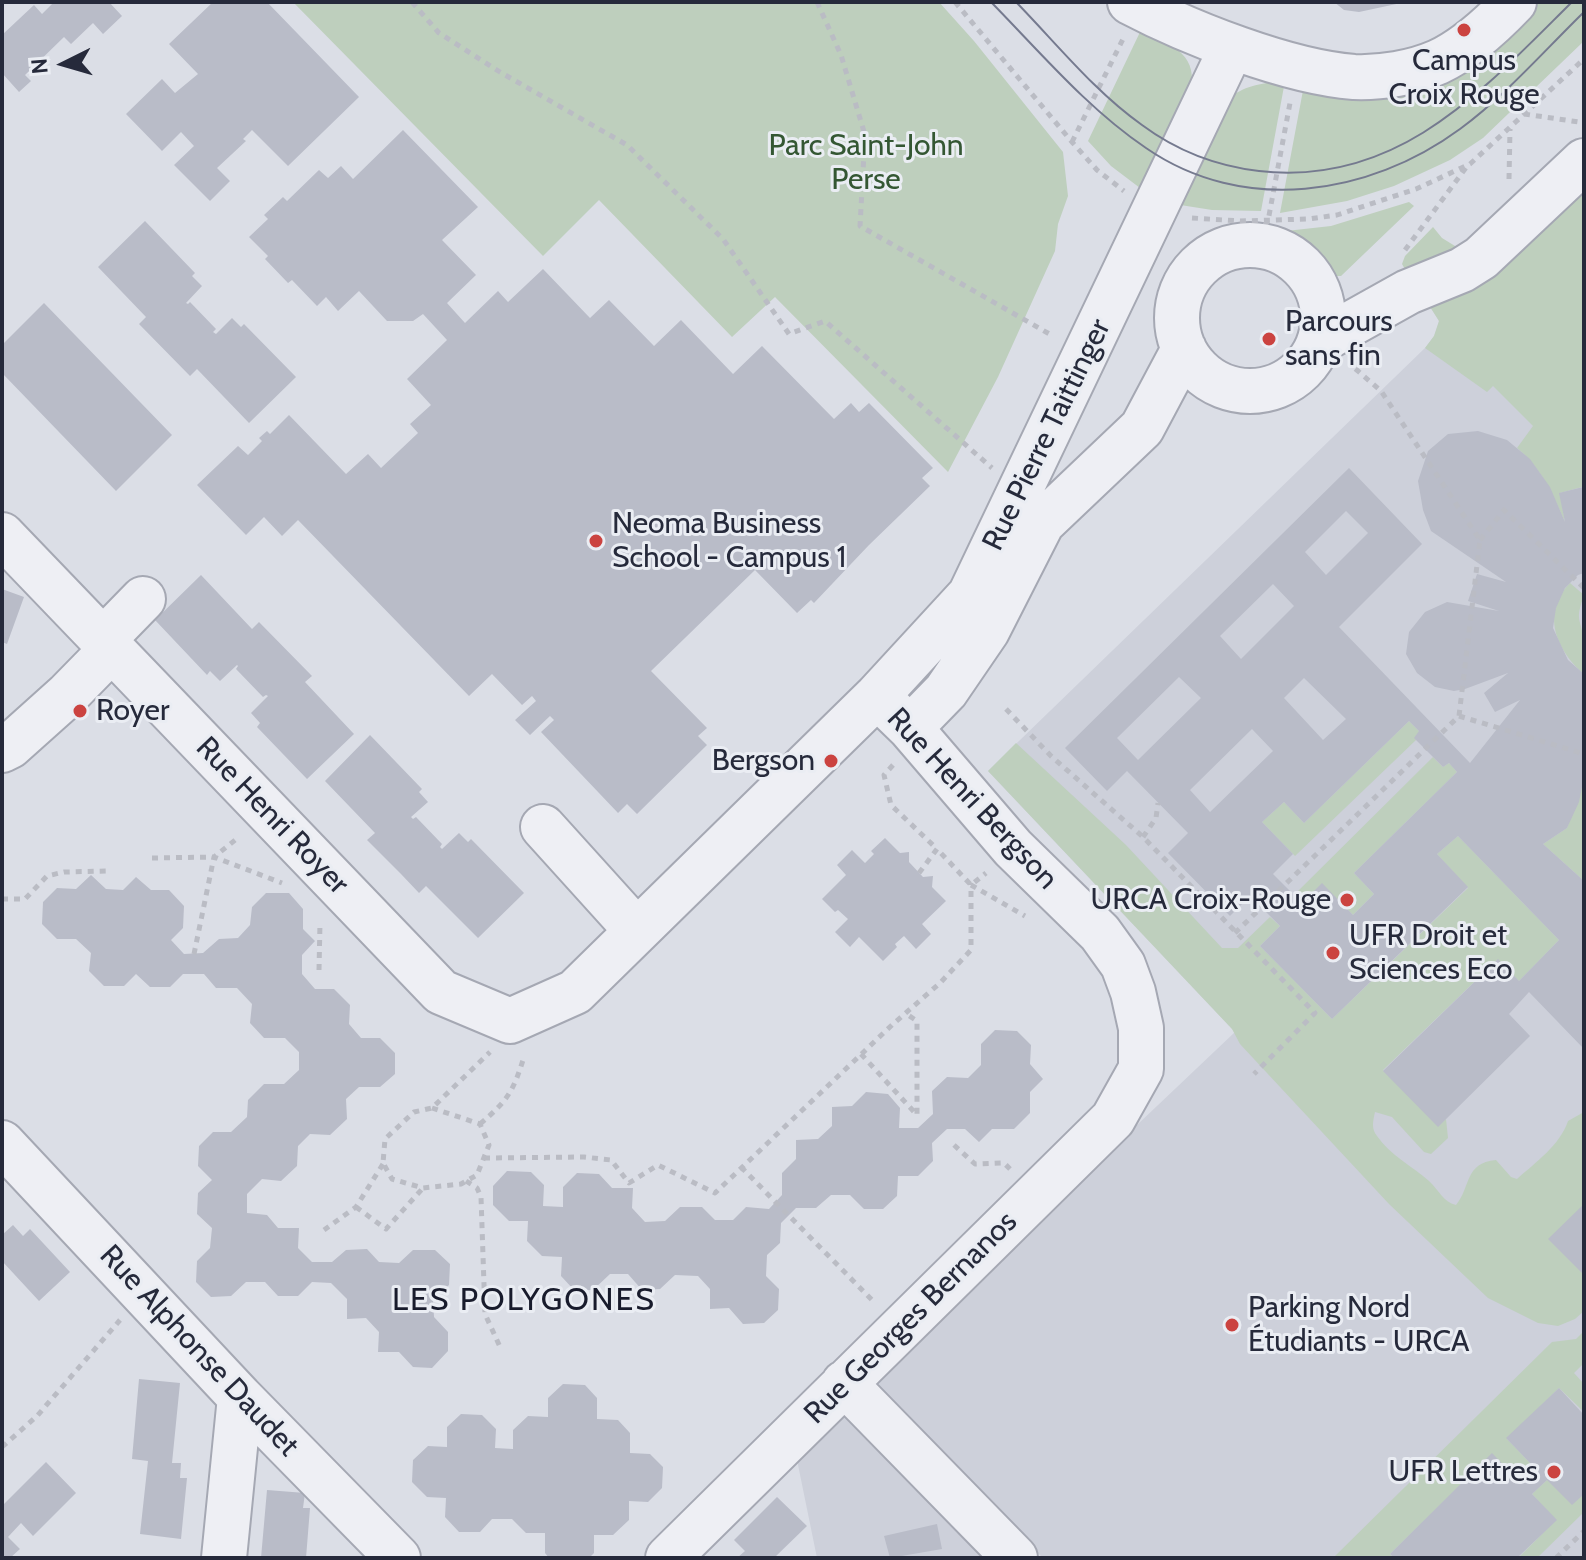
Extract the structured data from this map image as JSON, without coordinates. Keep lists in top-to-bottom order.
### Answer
{
  "streets": {
    "street": [
      "Rue Pierre Taittinger",
      "Rue Henri Bergson",
      "Rue Henri Royer",
      "Rue Georges Bernanos",
      "Rue Alphonse Daudet"
    ]
  },
  "crossings": [
    ["Rue Pierre Taittinger", "Rue Henri Bergson"],
    ["Rue Pierre Taittinger", "Rue Henri Royer"],
    ["Rue Henri Bergson", "Rue Georges Bernanos"]
  ],
  "districts": ["LES POLYGONES"],
  "parks": ["Parc Saint-John Perse"],
  "places": [
    "Campus Croix Rouge",
    "Parcours sans fin",
    "Neoma Business School - Campus 1",
    "Royer",
    "Bergson",
    "URCA Croix-Rouge",
    "UFR Droit et Sciences Eco",
    "Parking Nord Étudiants - URCA",
    "UFR Lettres"
  ],
  "north": "left"
}
